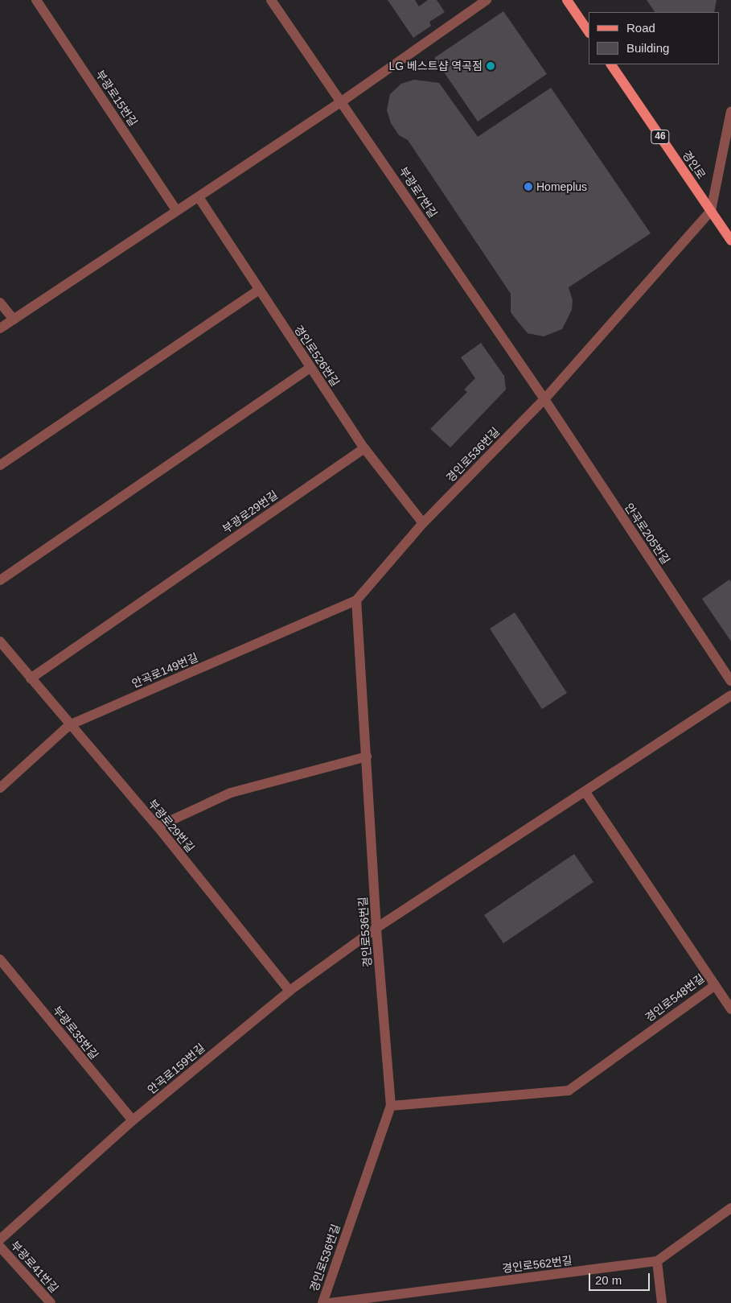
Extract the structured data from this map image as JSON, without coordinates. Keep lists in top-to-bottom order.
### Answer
{
  "streets": {
    "main road": ["46", "경인로"],
    "street": [
      "부광로15번길",
      "부광로7번길",
      "경인로526번길",
      "경인로536번길",
      "부광로29번길",
      "안곡로205번길",
      "안곡로149번길",
      "경인로548번길",
      "부광로35번길",
      "안곡로159번길",
      "경인로562번길",
      "부광로41번길"
    ]
  },
  "crossings": [
    ["경인로", "경인로536번길"],
    ["부광로7번길", "경인로536번길"],
    ["부광로7번길", "안곡로205번길"],
    ["경인로526번길", "경인로536번길"],
    ["경인로526번길", "부광로29번길"],
    ["경인로536번길", "안곡로205번길"],
    ["경인로536번길", "안곡로149번길"],
    ["경인로536번길", "경인로548번길"],
    ["경인로536번길", "안곡로159번길"],
    ["부광로29번길", "안곡로149번길"],
    ["부광로29번길", "안곡로159번길"],
    ["부광로35번길", "안곡로159번길"]
  ],
  "places": ["LG 베스트샵 역곡점", "Homeplus"],
  "legend": ["Road", "Building"],
  "scale_bar": "20 m"
}
